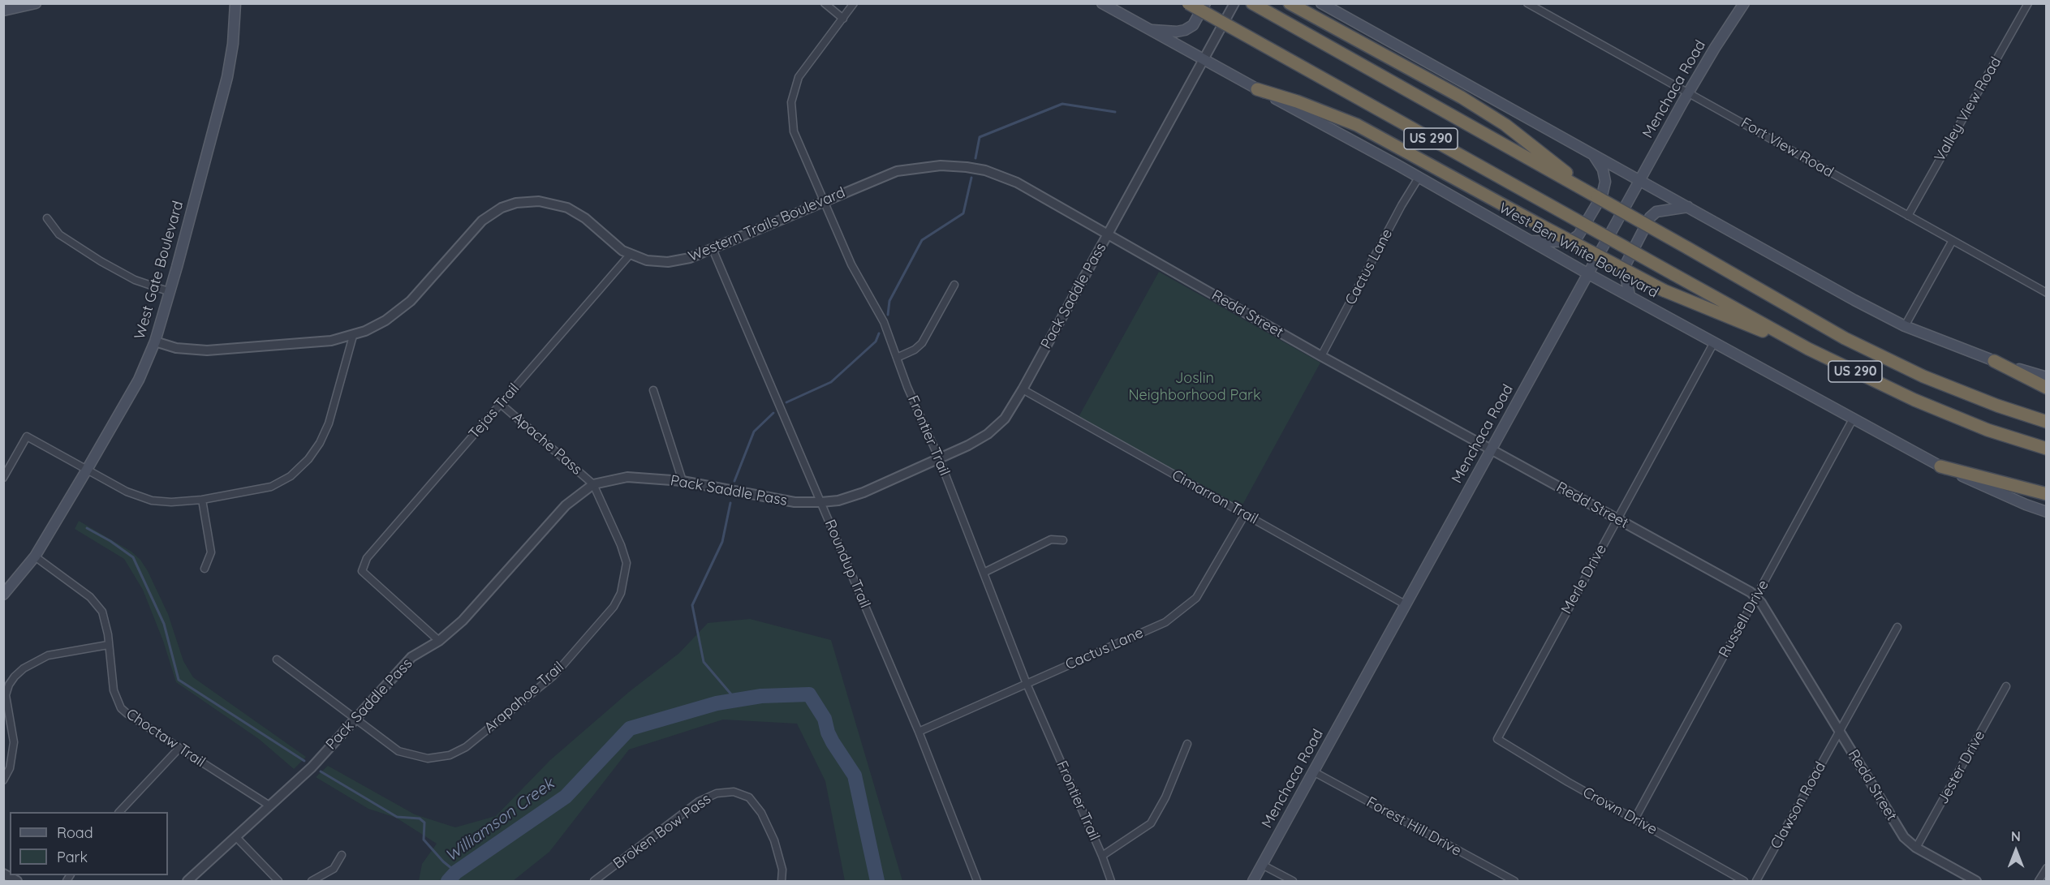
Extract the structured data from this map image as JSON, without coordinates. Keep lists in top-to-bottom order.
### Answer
{
  "streets": {
    "highway": ["US 290"],
    "main road": ["Menchaca Road", "West Ben White Boulevard", "West Gate Boulevard"],
    "street": [
      "Valley View Road",
      "Fort View Road",
      "Western Trails Boulevard",
      "Cactus Lane",
      "Pack Saddle Pass",
      "Redd Street",
      "Tejas Trail",
      "Frontier Trail",
      "Apache Pass",
      "Cimarron Trail",
      "Roundup Trail",
      "Merle Drive",
      "Russell Drive",
      "Arapahoe Trail",
      "Choctaw Trail",
      "Jester Drive",
      "Clawson Road",
      "Crown Drive",
      "Forest Hill Drive",
      "Broken Bow Pass"
    ]
  },
  "crossings": [
    ["Menchaca Road", "Fort View Road"],
    ["Menchaca Road", "West Ben White Boulevard"],
    ["Menchaca Road", "Redd Street"],
    ["Menchaca Road", "Cimarron Trail"],
    ["Menchaca Road", "Forest Hill Drive"],
    ["Valley View Road", "Fort View Road"],
    ["Western Trails Boulevard", "West Gate Boulevard"],
    ["Western Trails Boulevard", "Pack Saddle Pass"],
    ["Western Trails Boulevard", "Redd Street"],
    ["Western Trails Boulevard", "Tejas Trail"],
    ["Western Trails Boulevard", "Frontier Trail"],
    ["Western Trails Boulevard", "Roundup Trail"],
    ["West Ben White Boulevard", "Cactus Lane"],
    ["West Ben White Boulevard", "Pack Saddle Pass"],
    ["West Ben White Boulevard", "Merle Drive"],
    ["West Ben White Boulevard", "Russell Drive"],
    ["Cactus Lane", "Redd Street"],
    ["Cactus Lane", "Frontier Trail"],
    ["Cactus Lane", "Cimarron Trail"],
    ["Cactus Lane", "Roundup Trail"],
    ["West Gate Boulevard", "Choctaw Trail"],
    ["Pack Saddle Pass", "Redd Street"],
    ["Pack Saddle Pass", "Tejas Trail"],
    ["Pack Saddle Pass", "Frontier Trail"],
    ["Pack Saddle Pass", "Apache Pass"],
    ["Pack Saddle Pass", "Cimarron Trail"],
    ["Pack Saddle Pass", "Roundup Trail"],
    ["Pack Saddle Pass", "Arapahoe Trail"],
    ["Pack Saddle Pass", "Choctaw Trail"],
    ["Redd Street", "Merle Drive"],
    ["Redd Street", "Russell Drive"],
    ["Redd Street", "Jester Drive"],
    ["Redd Street", "Clawson Road"],
    ["Tejas Trail", "Apache Pass"],
    ["Apache Pass", "Arapahoe Trail"],
    ["Merle Drive", "Crown Drive"],
    ["Russell Drive", "Crown Drive"]
  ],
  "water": ["Williamson Creek"],
  "parks": ["Joslin Neighborhood Park"],
  "legend": ["Road", "Park"],
  "north": "top"
}
